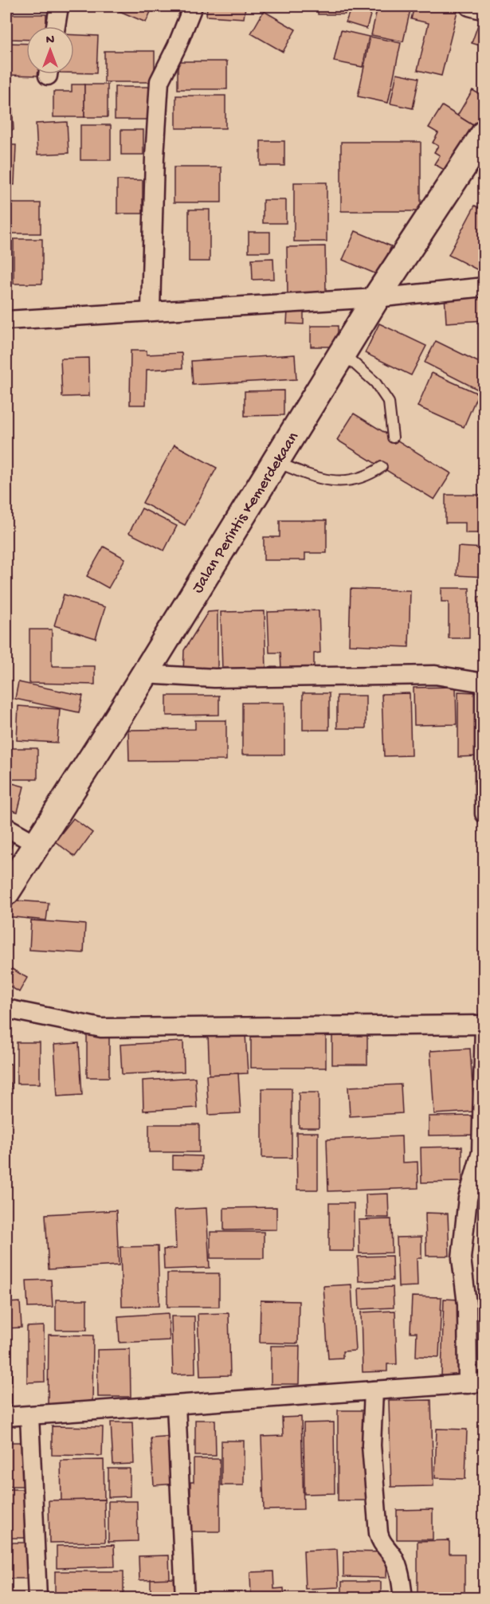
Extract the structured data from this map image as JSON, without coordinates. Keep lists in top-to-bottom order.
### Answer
{
  "streets": {
    "main road": ["Jalan Perintis Kemerdekaan"]
  },
  "north": "top"
}
